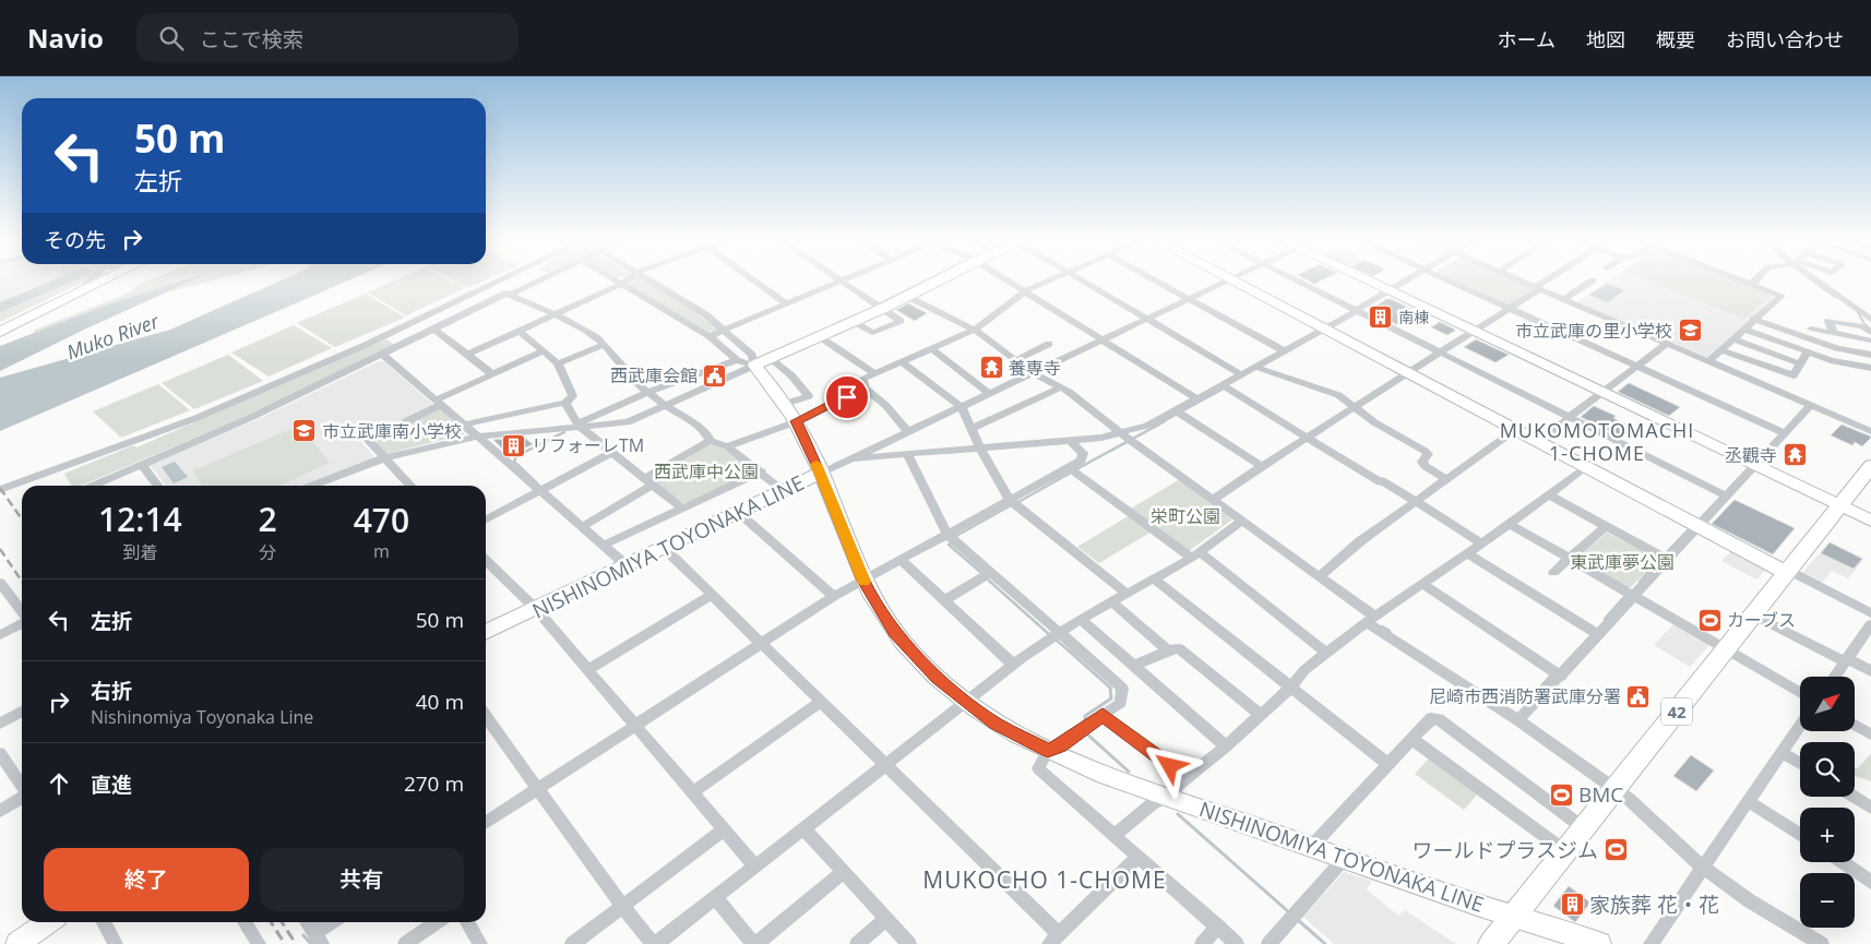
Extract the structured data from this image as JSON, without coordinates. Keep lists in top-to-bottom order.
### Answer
{
  "streets": {
    "main road": ["42"],
    "street": ["NISHINOMIYA TOYONAKA LINE"]
  },
  "crossings": [
    ["NISHINOMIYA TOYONAKA LINE", "42"]
  ],
  "districts": ["MUKOMOTOMACHI 1-CHOME", "MUKOCHO 1-CHOME"],
  "water": ["Muko River"],
  "parks": ["西武庫中公園", "栄町公園", "東武庫夢公園"],
  "places": {
    "building": ["南棟", "リフォーレTM", "家族葬 花・花"],
    "school or university": ["市立武庫の里小学校", "市立武庫南小学校"],
    "temple": ["養専寺", "丞觀寺"],
    "public building": ["西武庫会館", "尼崎市西消防署武庫分署"],
    "sports": ["カーブス", "BMC", "ワールドプラスジム"]
  },
  "north": "top right",
  "page": {
    "header": "Navio",
    "search": "ここで検索",
    "nav": [
      "ホーム",
      "地図",
      "概要",
      "お問い合わせ"
    ],
    "turn": ["50 m", "左折"],
    "then": "その先",
    "eta": [
      "12:14",
      "到着",
      "2",
      "分",
      "470",
      "m"
    ],
    "list": [
      {
        "name": "左折",
        "value": "50 m"
      },
      {
        "name": "右折",
        "note": "Nishinomiya Toyonaka Line",
        "value": "40 m"
      },
      {
        "name": "直進",
        "value": "270 m"
      }
    ],
    "map_buttons": ["+", "−"],
    "buttons": ["終了", "共有"]
  }
}
